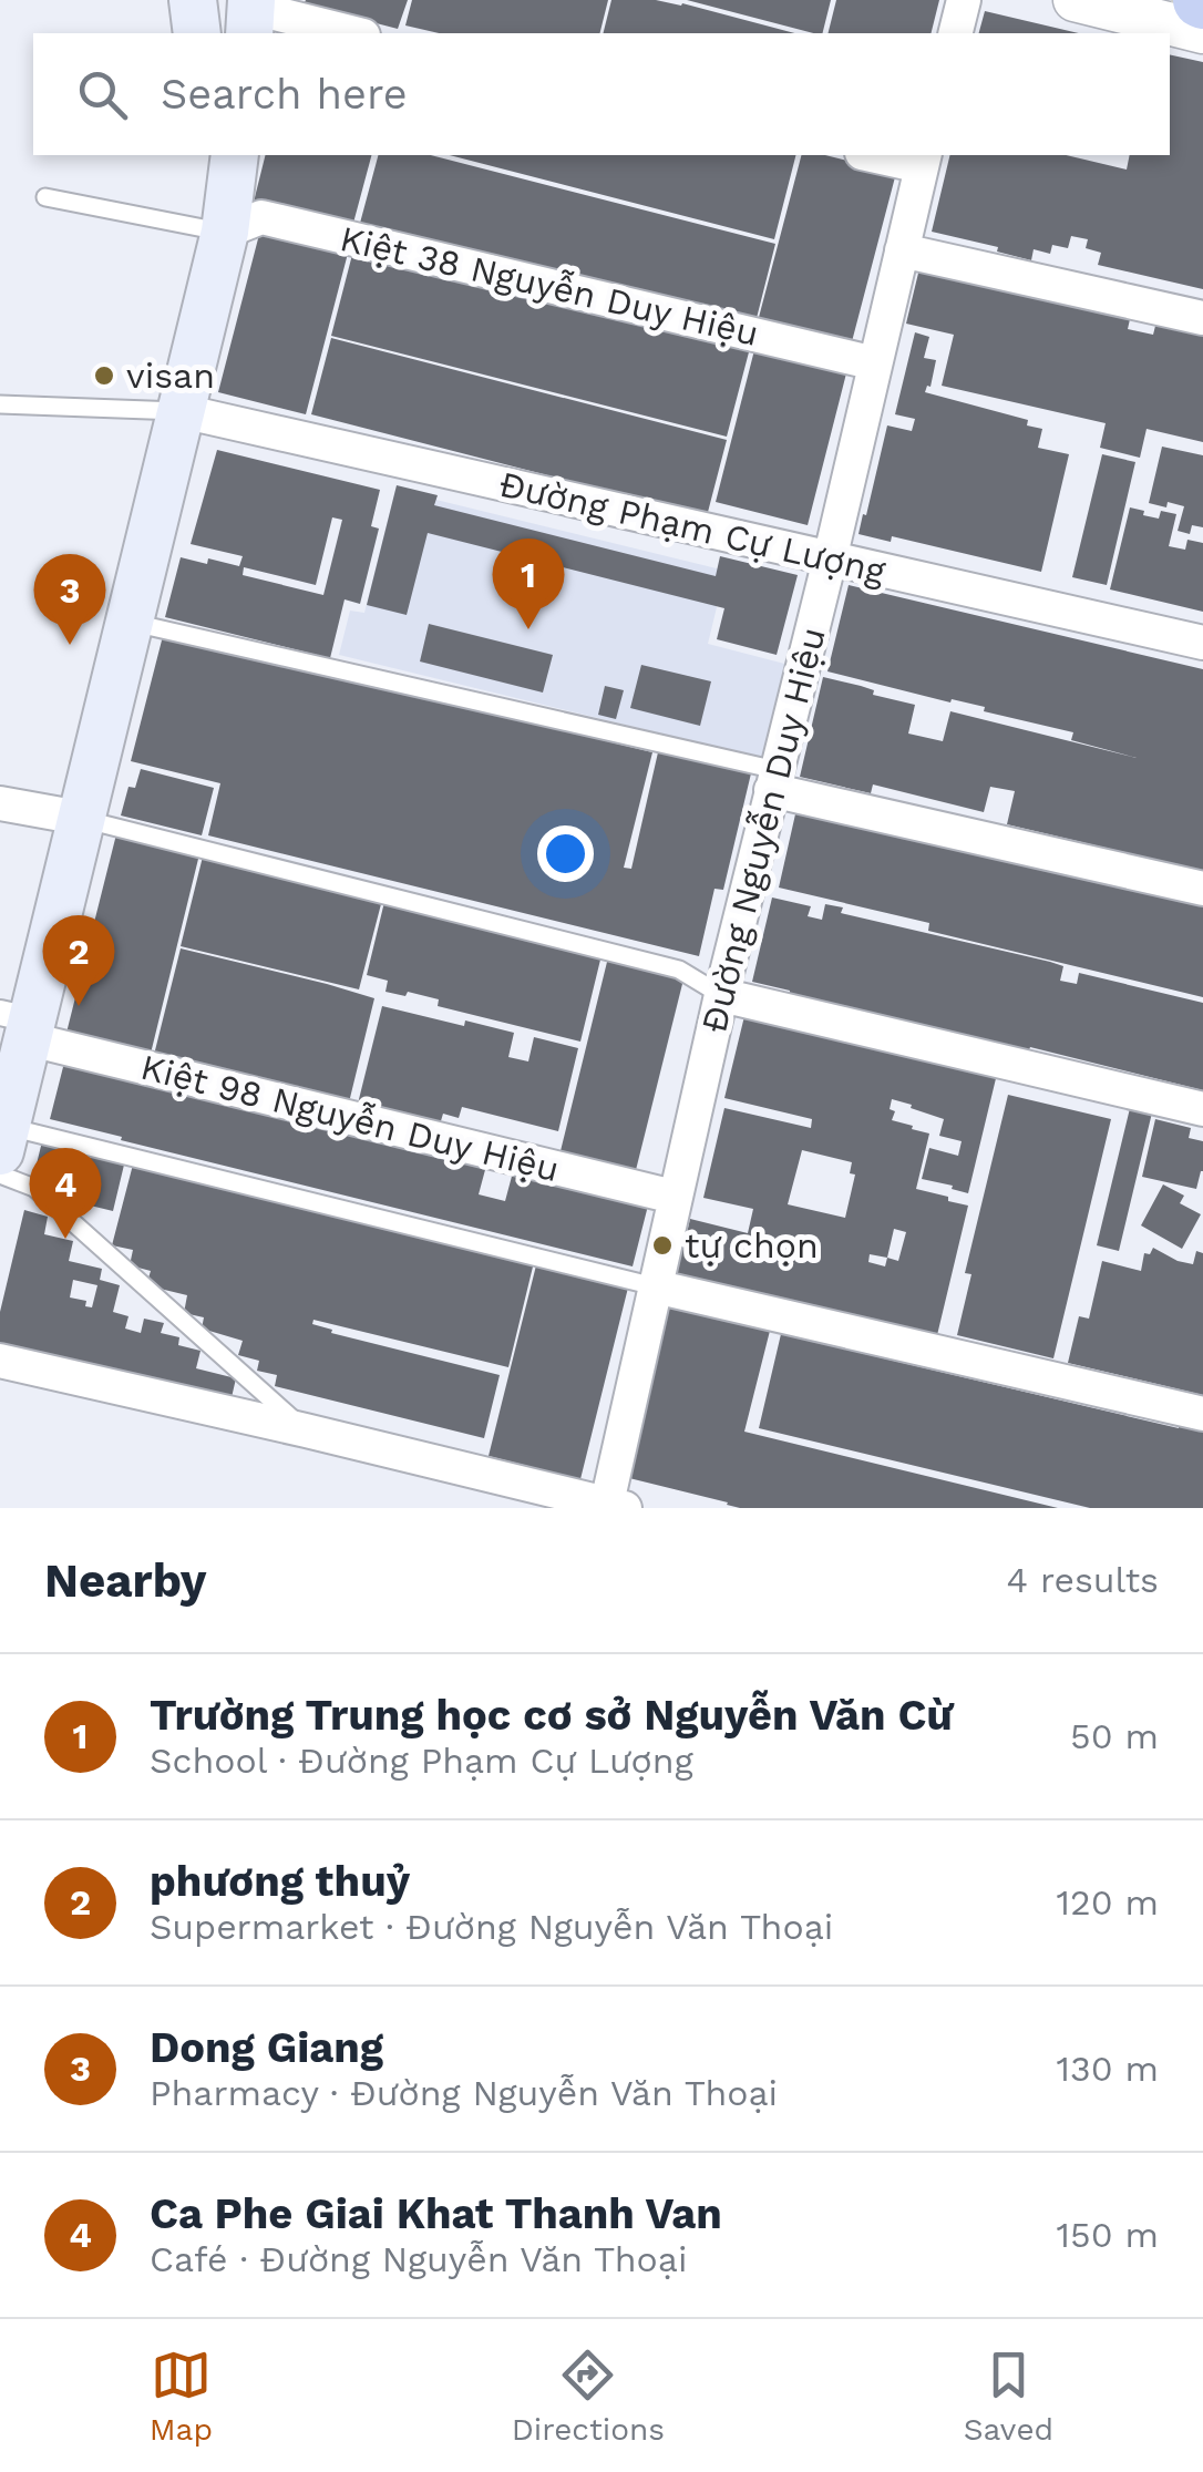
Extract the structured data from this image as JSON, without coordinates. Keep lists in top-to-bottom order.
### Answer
{
  "streets": {
    "street": [
      "Kiệt 38 Nguyễn Duy Hiệu",
      "Đường Phạm Cự Lượng",
      "Đường Nguyễn Duy Hiệu",
      "Kiệt 98 Nguyễn Duy Hiệu"
    ]
  },
  "crossings": [
    ["Kiệt 38 Nguyễn Duy Hiệu", "Đường Nguyễn Duy Hiệu"],
    ["Đường Phạm Cự Lượng", "Đường Nguyễn Duy Hiệu"],
    ["Đường Nguyễn Duy Hiệu", "Kiệt 98 Nguyễn Duy Hiệu"]
  ],
  "places": ["visan", "tự chọn"],
  "page": {
    "search": "Search here",
    "pins": [
      "1",
      "3",
      "2",
      "4"
    ],
    "heading": ["Nearby", "4 results"],
    "list": [
      {
        "mark": "1",
        "name": "Trường Trung học cơ sở Nguyễn Văn Cừ",
        "note": "School · Đường Phạm Cự Lượng",
        "value": "50 m"
      },
      {
        "mark": "2",
        "name": "phương thuỷ",
        "note": "Supermarket · Đường Nguyễn Văn Thoại",
        "value": "120 m"
      },
      {
        "mark": "3",
        "name": "Dong Giang",
        "note": "Pharmacy · Đường Nguyễn Văn Thoại",
        "value": "130 m"
      },
      {
        "mark": "4",
        "name": "Ca Phe Giai Khat Thanh Van",
        "note": "Café · Đường Nguyễn Văn Thoại",
        "value": "150 m"
      }
    ],
    "nav": ["Map", "Directions", "Saved"]
  }
}
